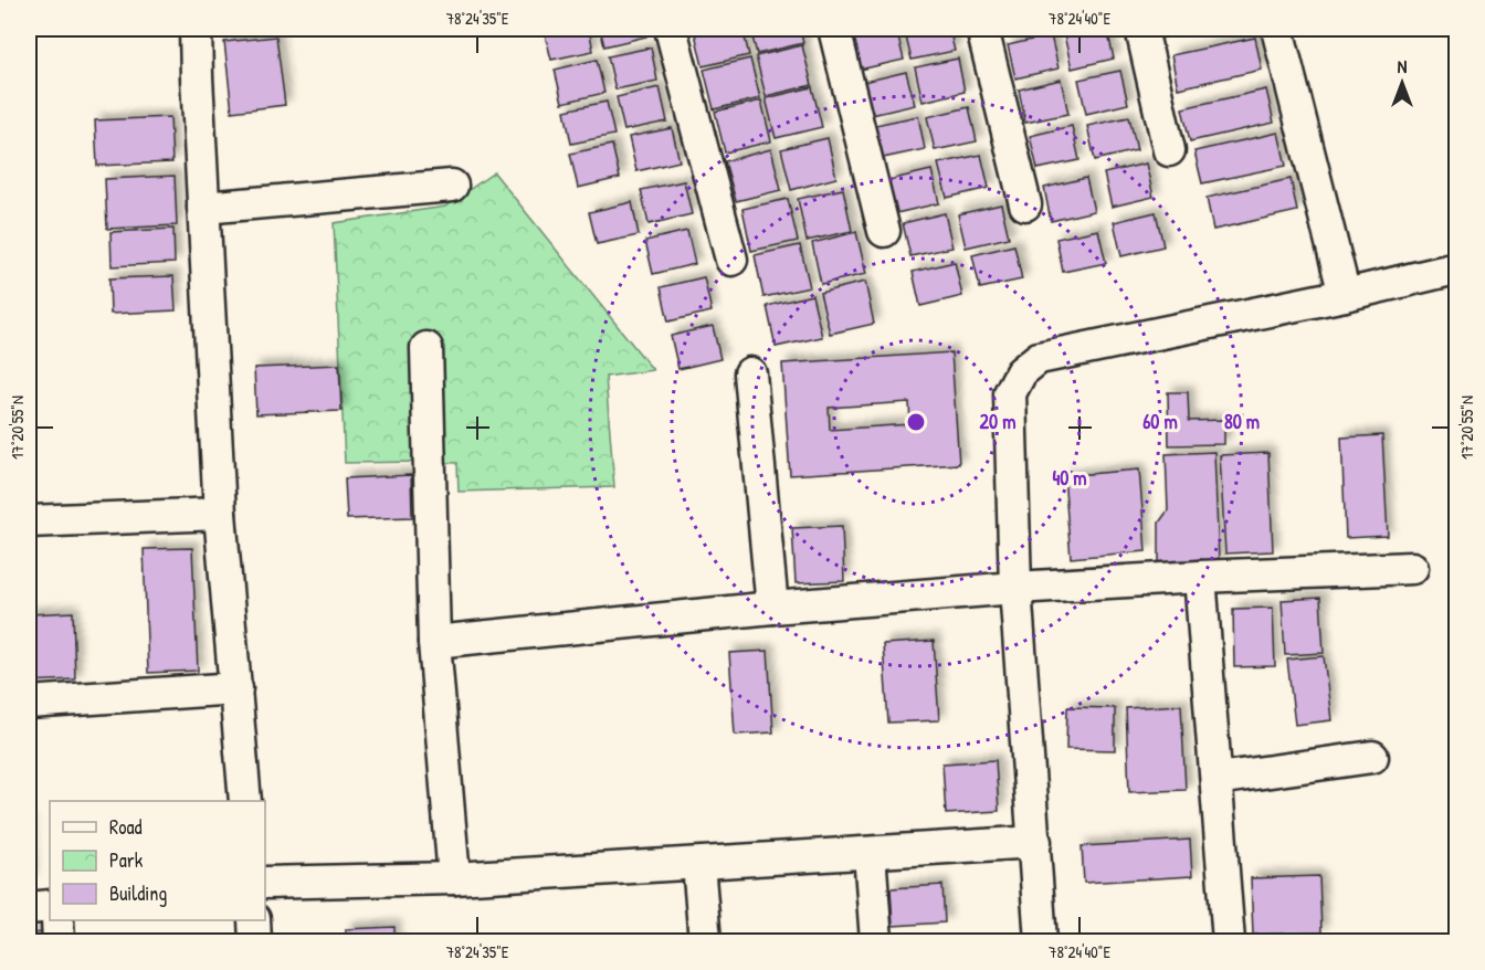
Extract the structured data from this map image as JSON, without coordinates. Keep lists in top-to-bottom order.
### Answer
{
  "legend": ["Road", "Park", "Building"],
  "north": "top",
  "coordinates": ["78°24'35\"E", "78°24'40\"E", "17°20'55\"N"],
  "rings": [
    "20 m",
    "60 m",
    "80 m",
    "40 m"
  ]
}
